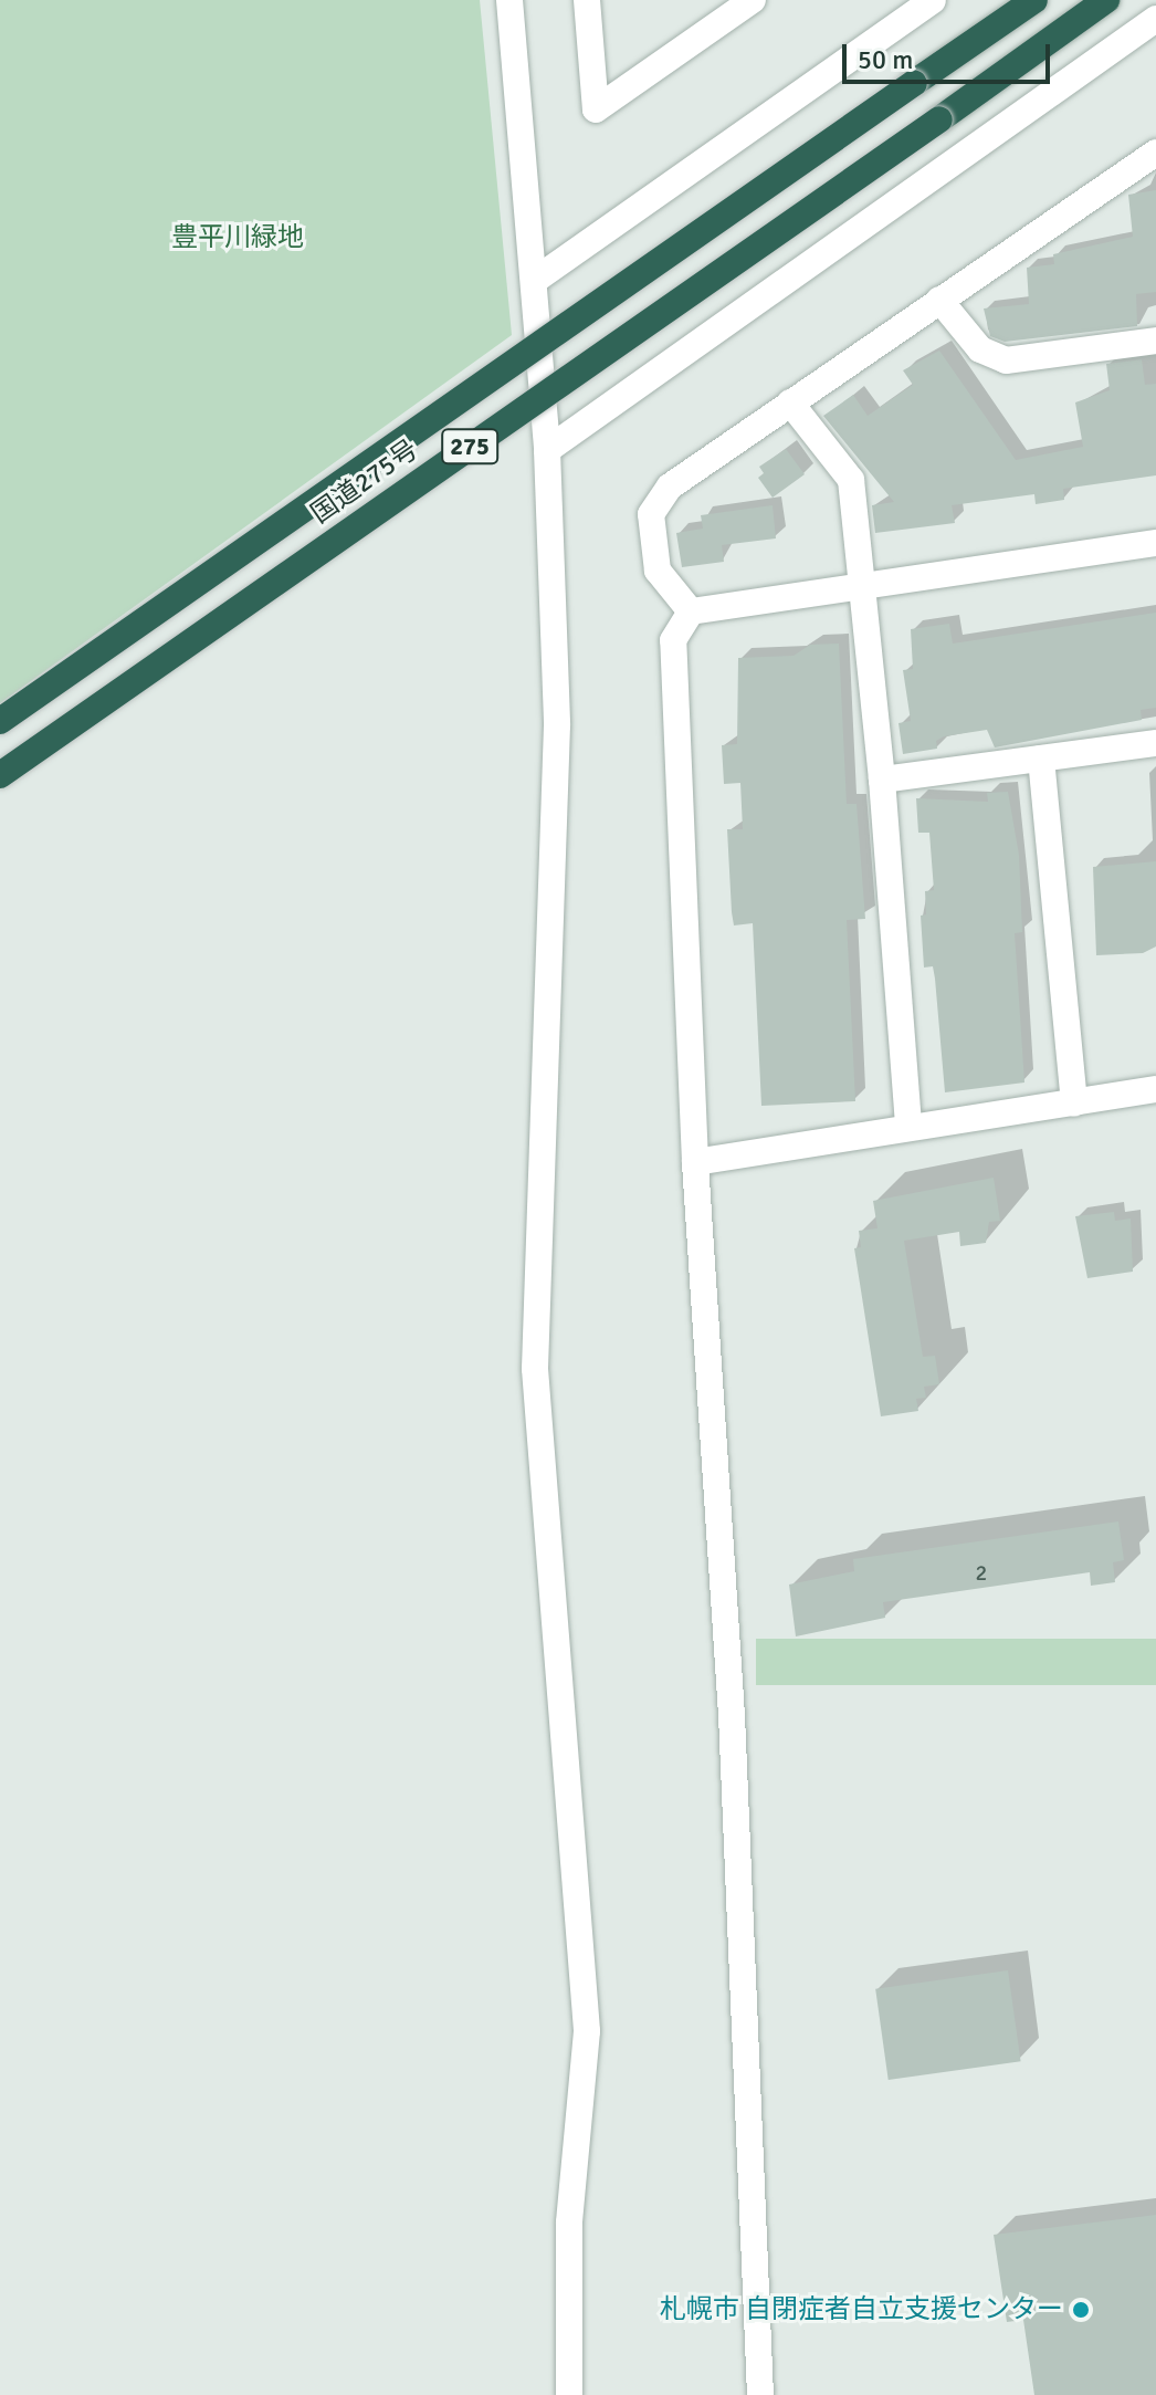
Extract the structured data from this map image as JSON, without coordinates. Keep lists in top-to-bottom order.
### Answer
{
  "streets": {
    "highway": ["275", "国道275号"]
  },
  "parks": ["豊平川緑地"],
  "places": ["札幌市 自閉症者自立支援センター"],
  "house_numbers": ["2"],
  "scale_bar": "50 m"
}
